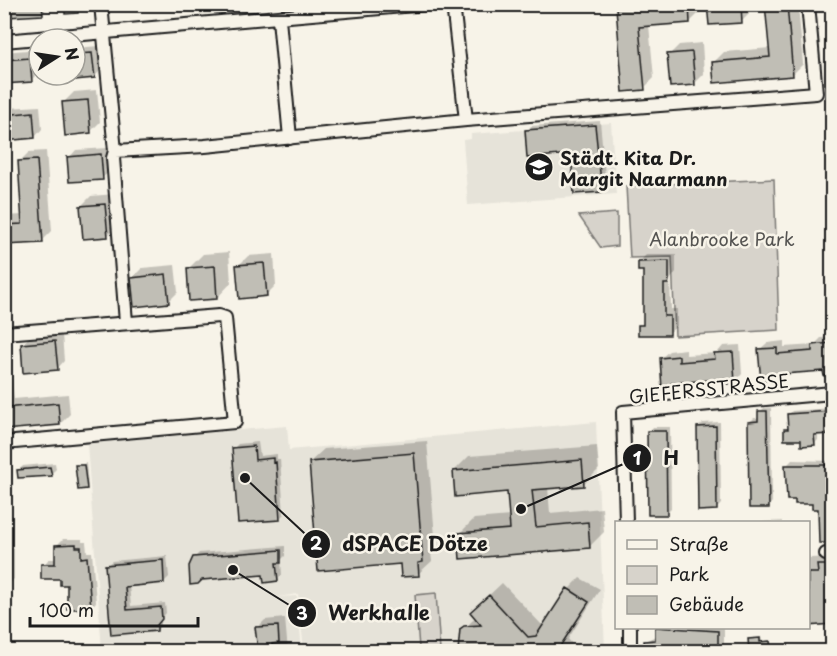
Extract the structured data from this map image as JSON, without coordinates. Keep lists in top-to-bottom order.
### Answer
{
  "streets": {
    "street": ["GIEFERSSTRASSE"]
  },
  "parks": ["Alanbrooke Park"],
  "places": {
    "school or university": ["Städt. Kita Dr. Margit Naarmann"],
    "other": ["dSPACE Dötze", "H", "Werkhalle"]
  },
  "legend": ["Straße", "Park", "Gebäude"],
  "scale_bar": "100 m",
  "north": "right"
}
